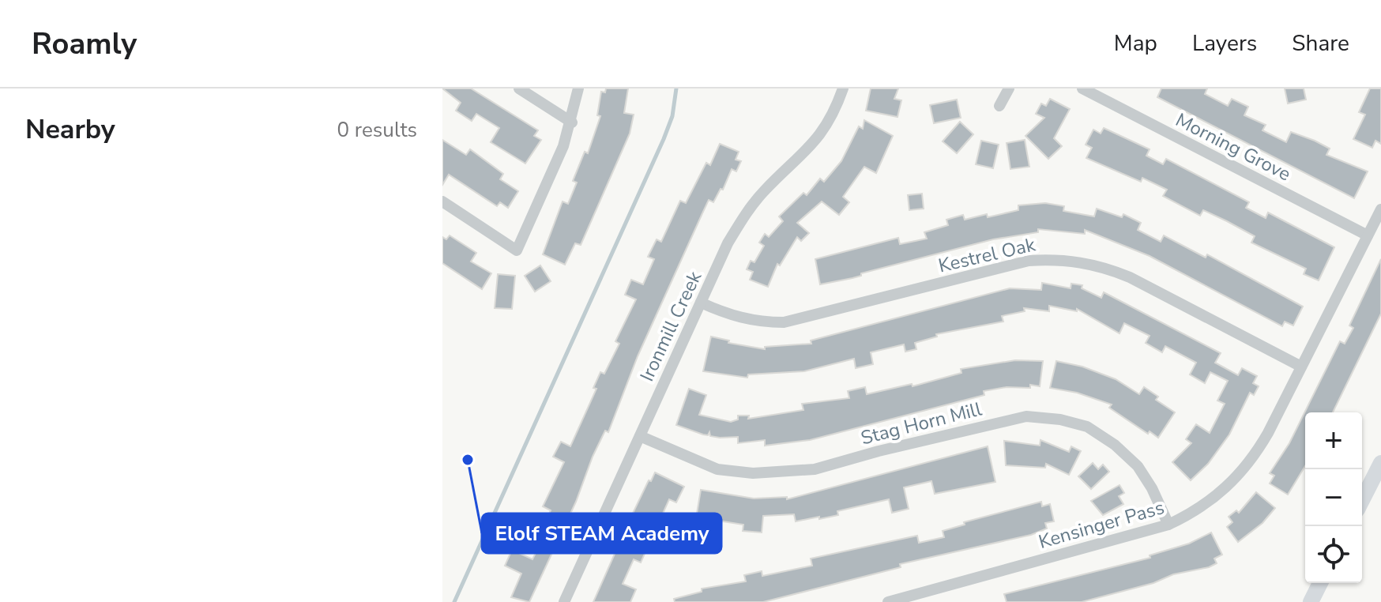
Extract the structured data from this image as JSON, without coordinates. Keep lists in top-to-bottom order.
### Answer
{
  "streets": {
    "street": [
      "Morning Grove",
      "Kestrel Oak",
      "Ironmill Creek",
      "Stag Horn Mill",
      "Kensinger Pass"
    ]
  },
  "crossings": [
    ["Morning Grove", "Kensinger Pass"],
    ["Kestrel Oak", "Ironmill Creek"],
    ["Kestrel Oak", "Kensinger Pass"],
    ["Ironmill Creek", "Stag Horn Mill"],
    ["Stag Horn Mill", "Kensinger Pass"]
  ],
  "places": ["Elolf STEAM Academy"],
  "page": {
    "header": "Roamly",
    "nav": ["Map", "Layers", "Share"],
    "heading": ["Nearby", "0 results"],
    "map_buttons": ["+", "−"]
  }
}
